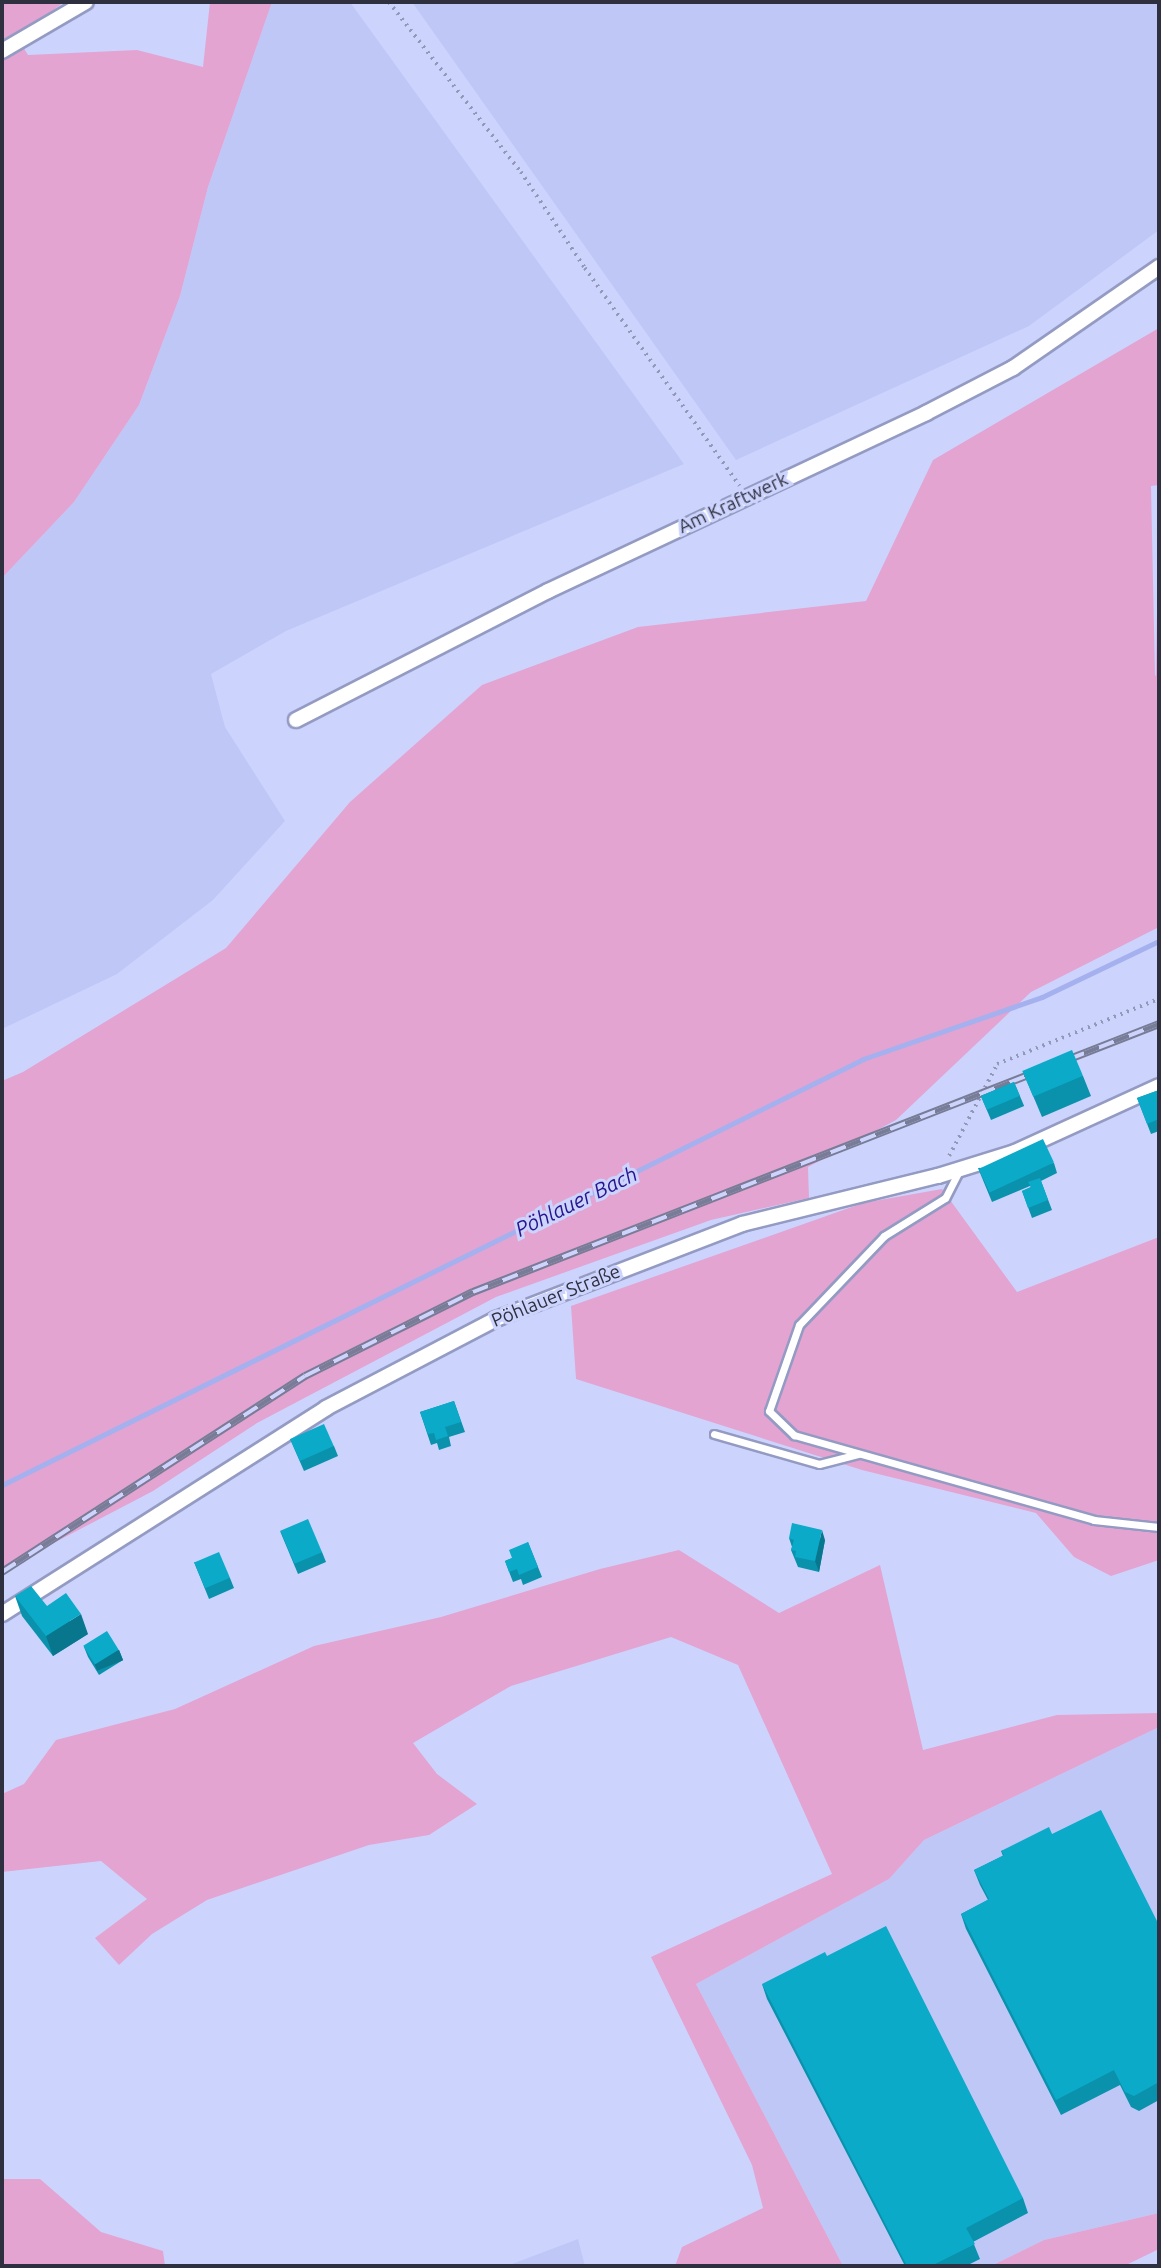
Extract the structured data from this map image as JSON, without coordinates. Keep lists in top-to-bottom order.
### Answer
{
  "streets": {
    "street": ["Am Kraftwerk", "Pöhlauer Straße"]
  },
  "water": ["Pöhlauer Bach"]
}
